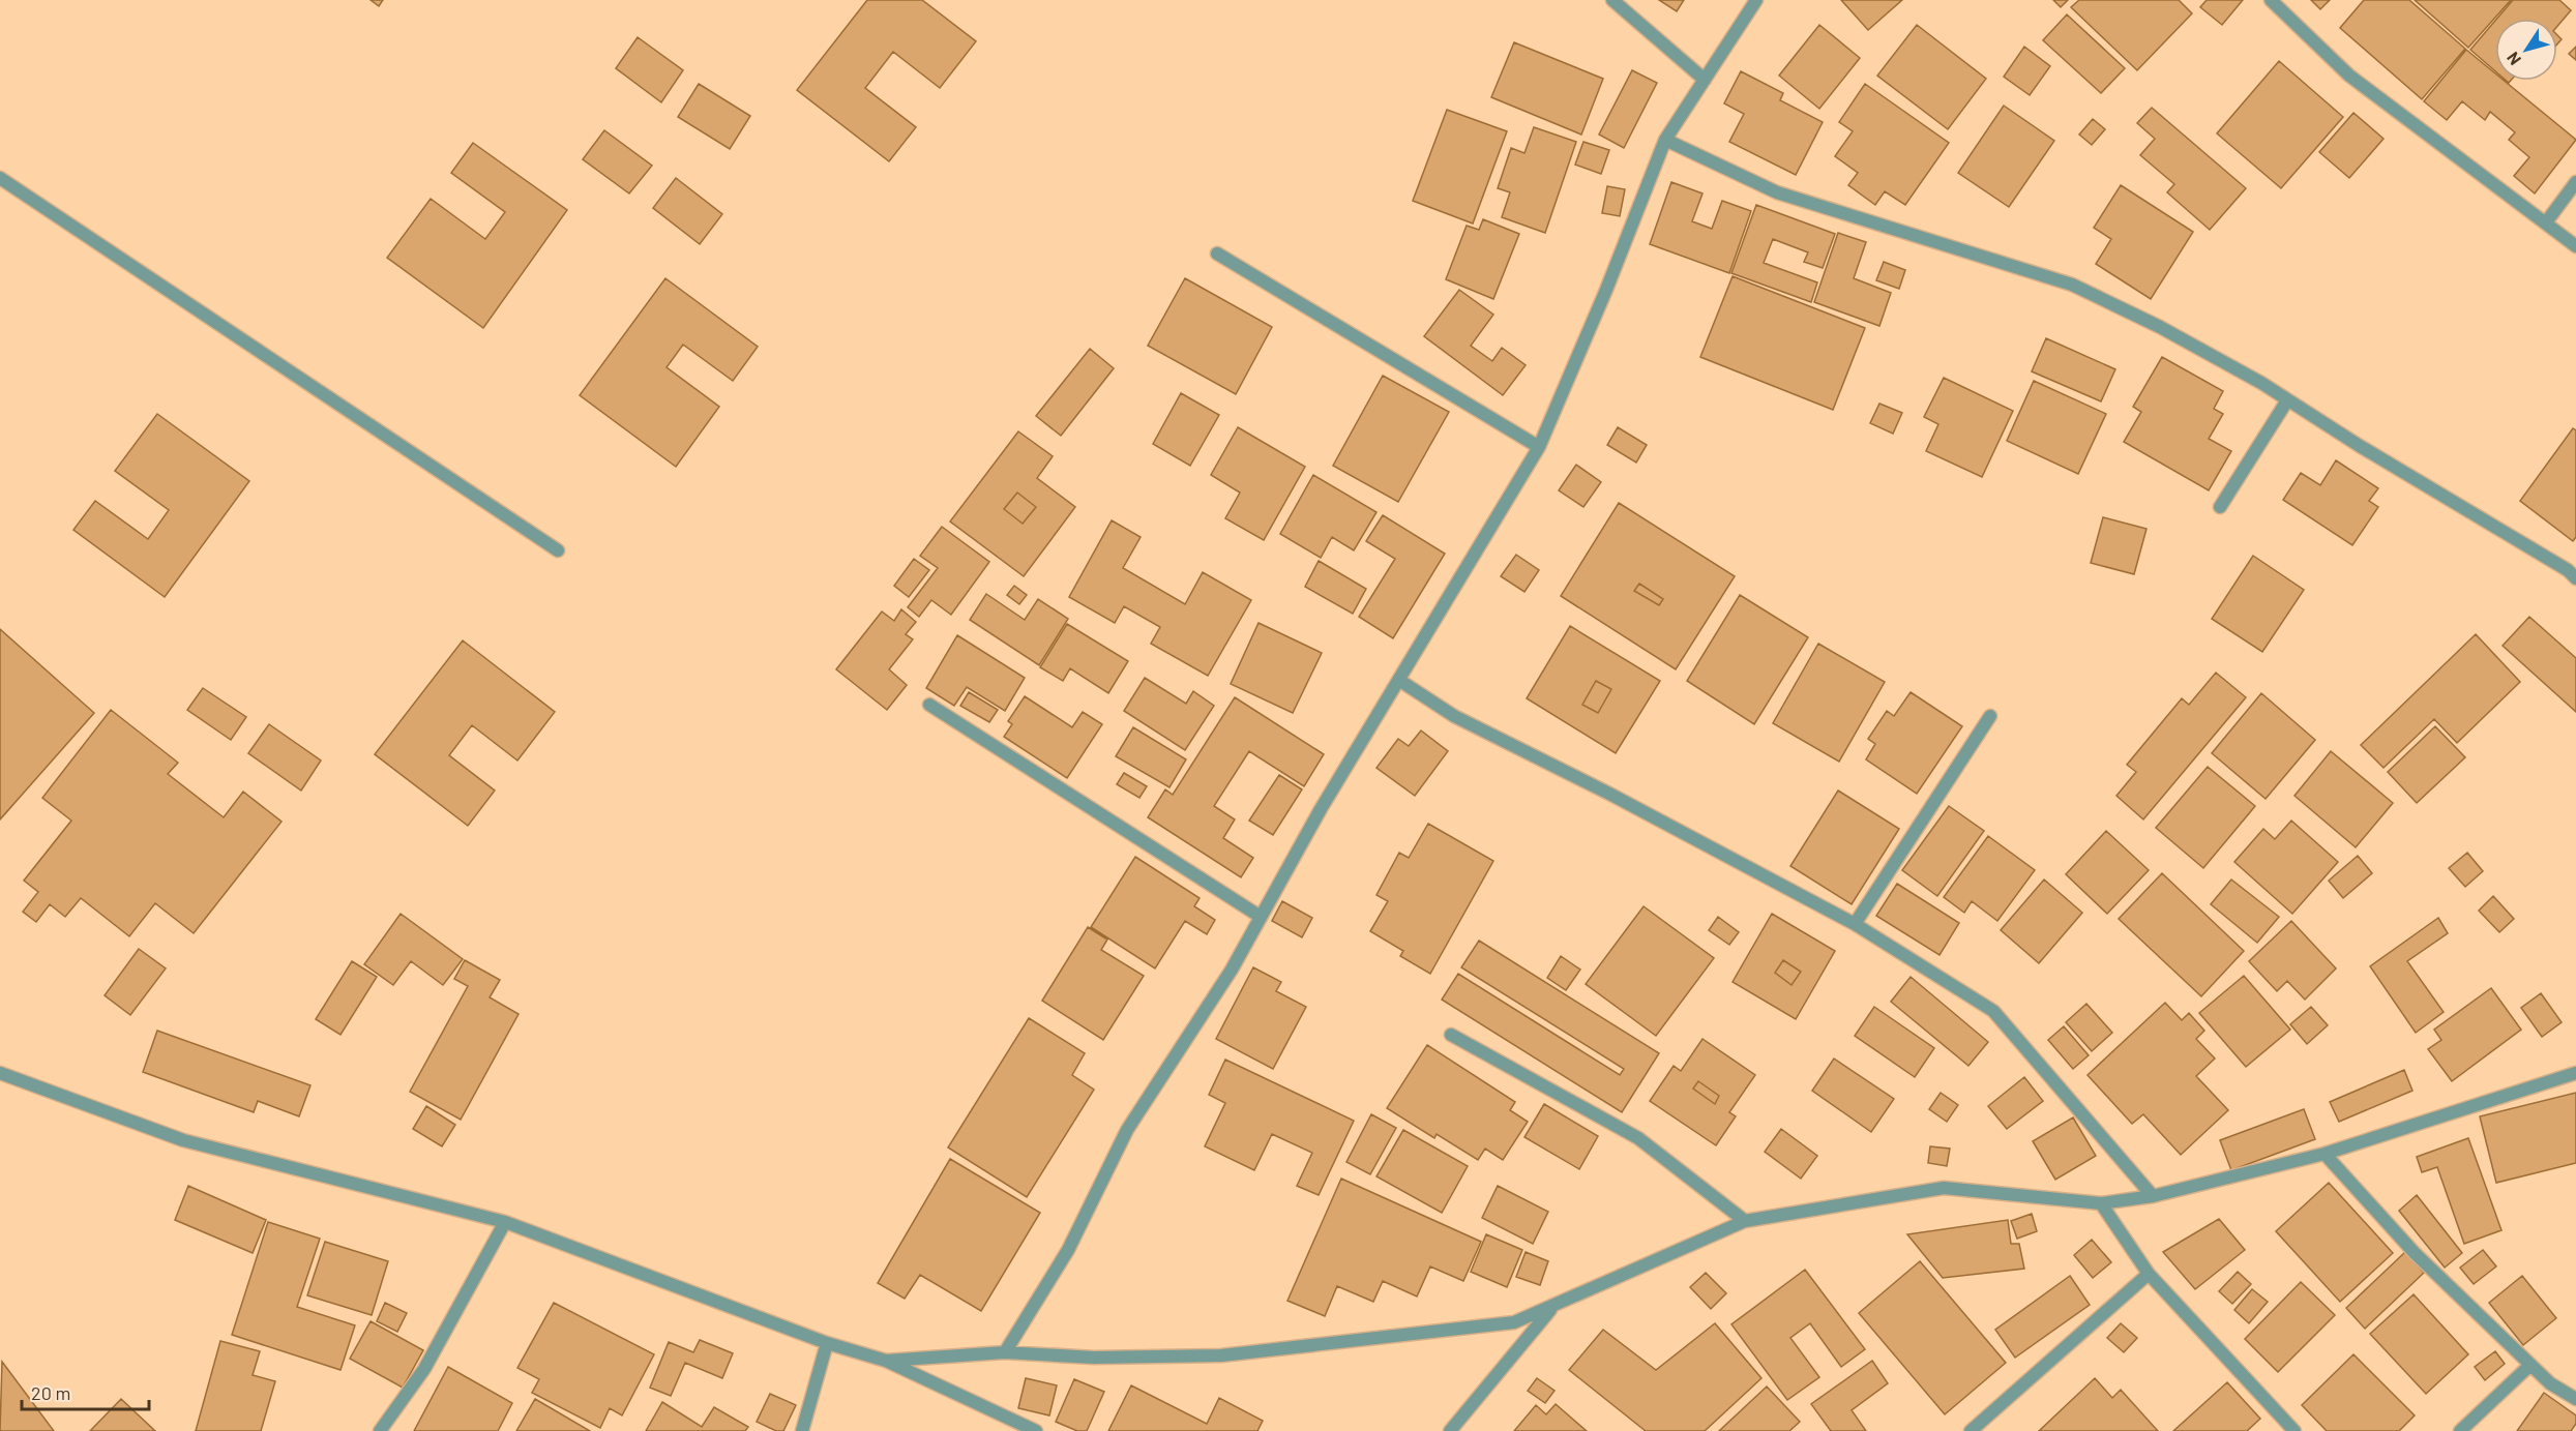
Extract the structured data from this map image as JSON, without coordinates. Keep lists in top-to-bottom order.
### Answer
{
  "scale_bar": "20 m",
  "north": "bottom left"
}
